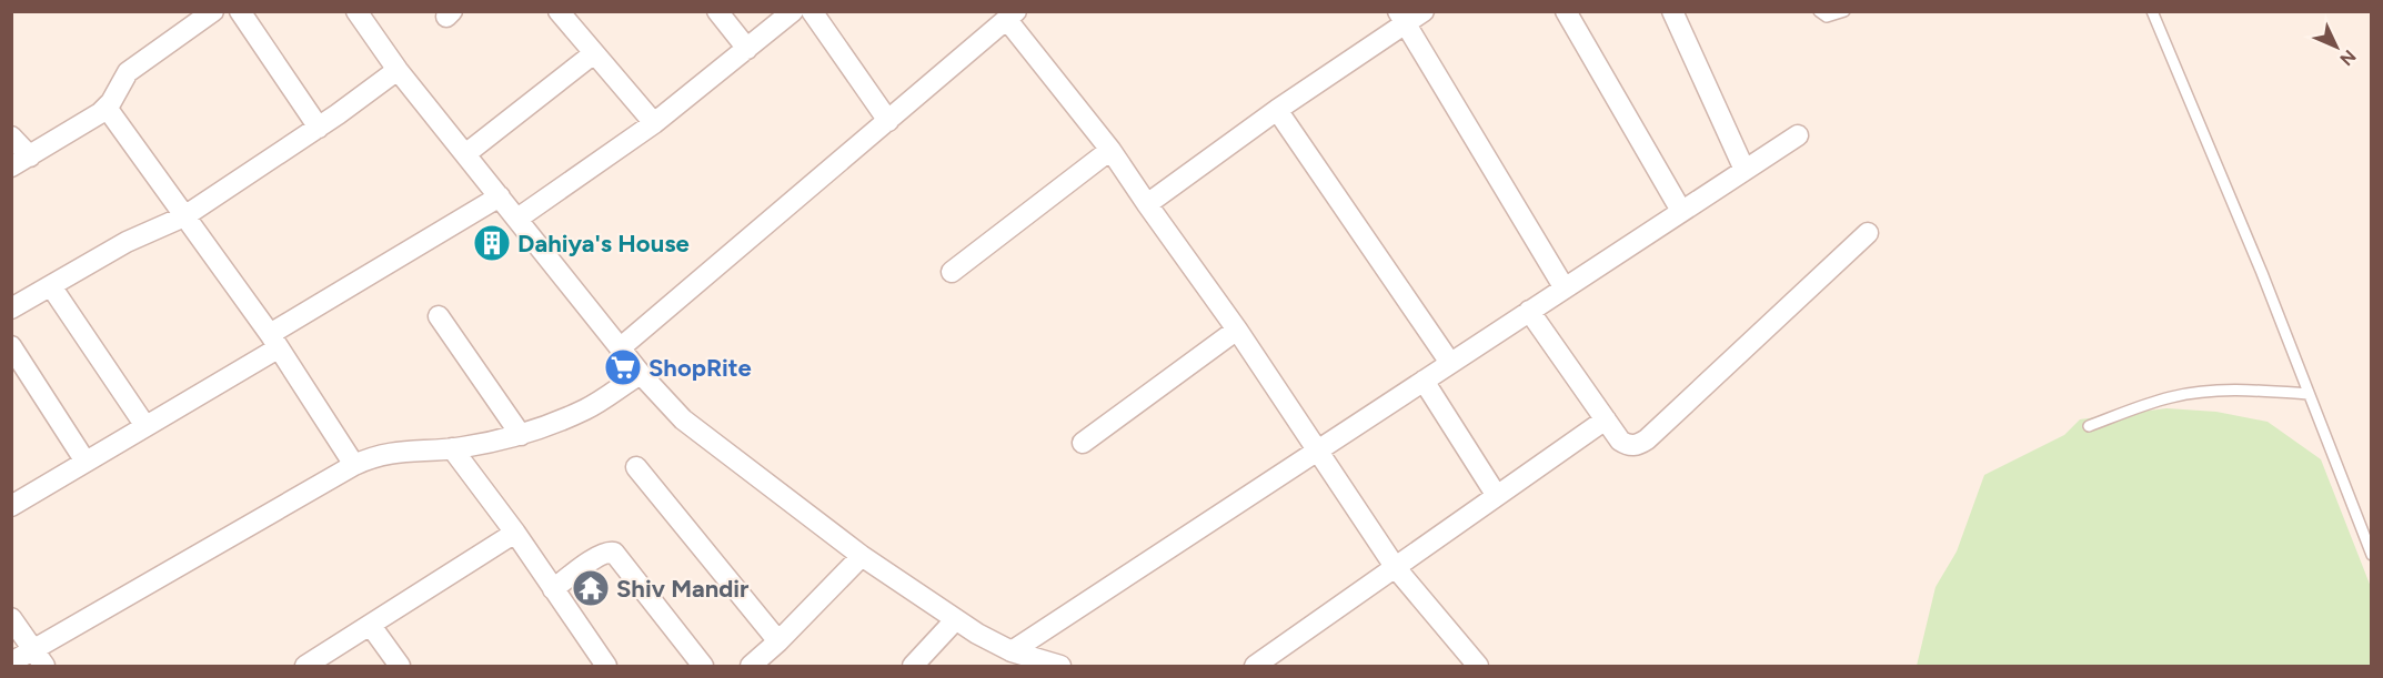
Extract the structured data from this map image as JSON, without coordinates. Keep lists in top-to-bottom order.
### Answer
{
  "places": {
    "building": ["Dahiya's House"],
    "supermarket": ["ShopRite"],
    "temple": ["Shiv Mandir"]
  },
  "north": "bottom right"
}
